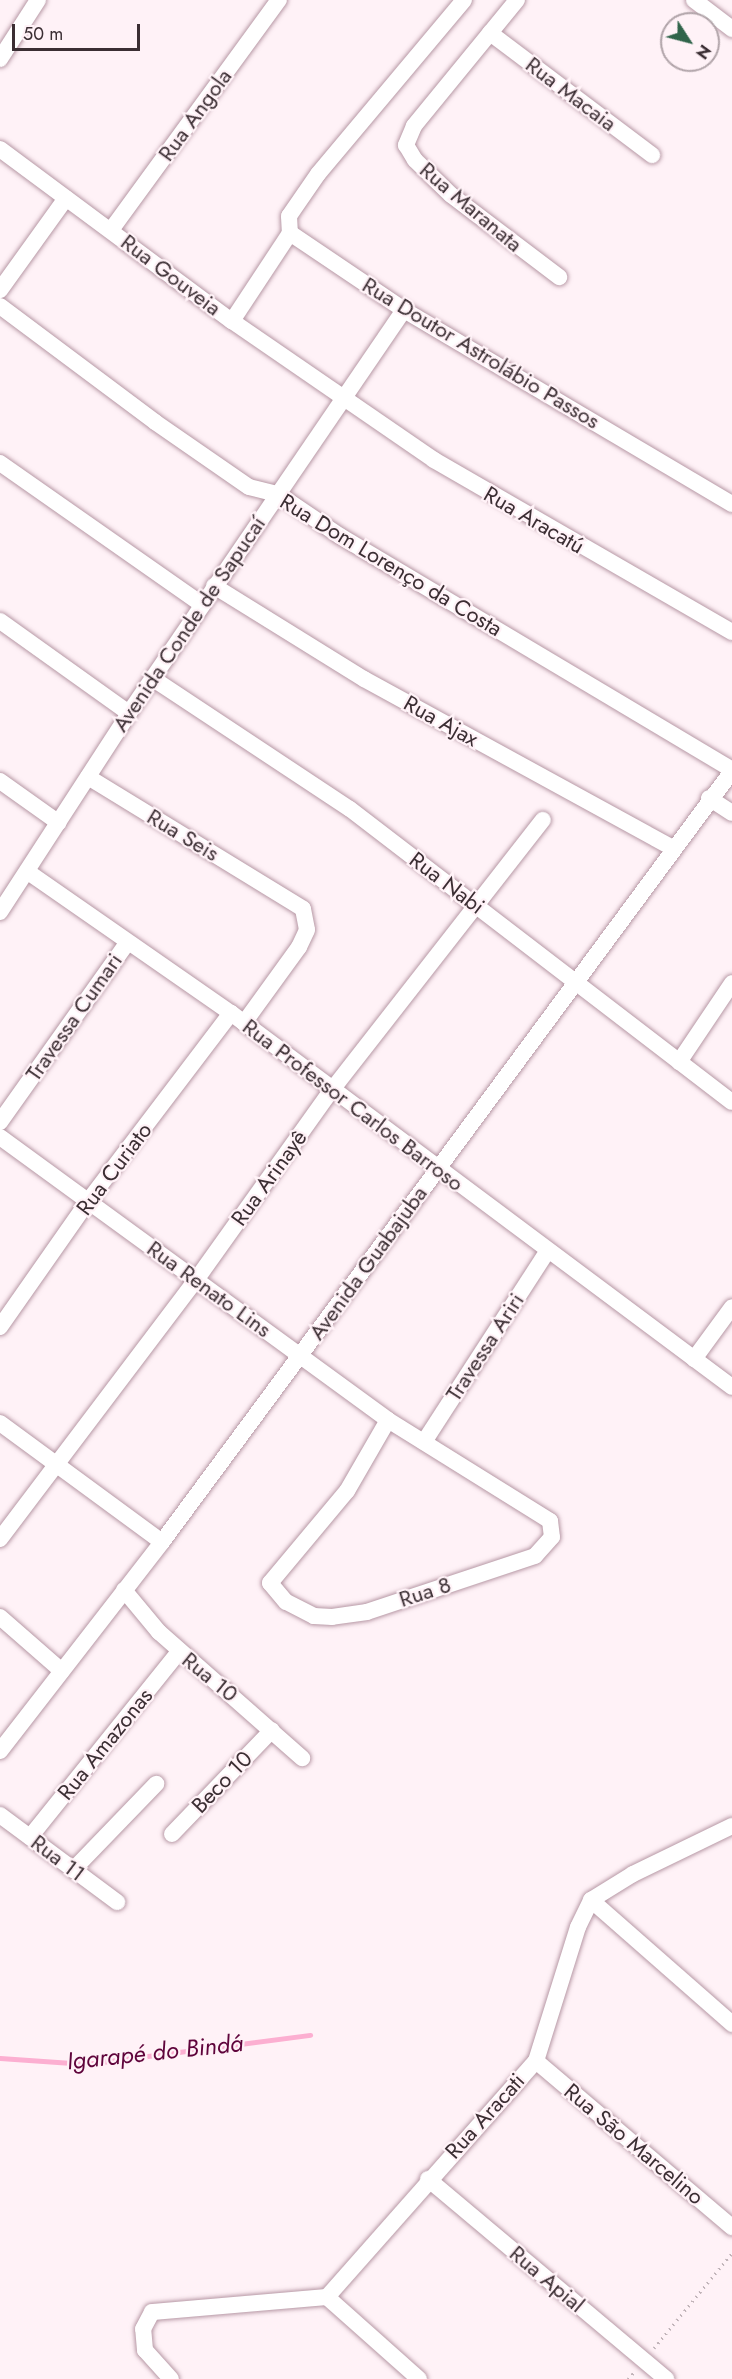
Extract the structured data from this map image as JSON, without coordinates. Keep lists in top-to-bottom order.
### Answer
{
  "streets": {
    "street": [
      "Rua Macaia",
      "Rua Angola",
      "Rua Maranata",
      "Rua Gouveia",
      "Rua Doutor Astrolábio Passos",
      "Rua Aracatú",
      "Rua Dom Lorenço da Costa",
      "Avenida Conde de Sapucaí",
      "Rua Ajax",
      "Rua Seis",
      "Rua Nabi",
      "Travessa Cumari",
      "Rua Professor Carlos Barroso",
      "Rua Curiato",
      "Rua Arinayê",
      "Avenida Guabajuba",
      "Rua Renato Lins",
      "Travessa Ariri",
      "Rua 8",
      "Rua 10",
      "Rua Amazonas",
      "Beco 10",
      "Rua 11",
      "Rua Aracati",
      "Rua São Marcelino",
      "Rua Apial"
    ]
  },
  "crossings": [
    ["Rua Macaia", "Rua Maranata"],
    ["Rua Angola", "Rua Gouveia"],
    ["Rua Gouveia", "Rua Aracatú"],
    ["Rua Gouveia", "Avenida Conde de Sapucaí"],
    ["Rua Doutor Astrolábio Passos", "Avenida Conde de Sapucaí"],
    ["Rua Aracatú", "Avenida Conde de Sapucaí"],
    ["Rua Dom Lorenço da Costa", "Avenida Conde de Sapucaí"],
    ["Rua Dom Lorenço da Costa", "Avenida Guabajuba"],
    ["Avenida Conde de Sapucaí", "Rua Ajax"],
    ["Avenida Conde de Sapucaí", "Rua Seis"],
    ["Avenida Conde de Sapucaí", "Rua Nabi"],
    ["Avenida Conde de Sapucaí", "Rua Professor Carlos Barroso"],
    ["Rua Ajax", "Avenida Guabajuba"],
    ["Rua Seis", "Rua Curiato"],
    ["Rua Nabi", "Rua Arinayê"],
    ["Rua Nabi", "Avenida Guabajuba"],
    ["Travessa Cumari", "Rua Professor Carlos Barroso"],
    ["Rua Professor Carlos Barroso", "Rua Curiato"],
    ["Rua Professor Carlos Barroso", "Rua Arinayê"],
    ["Rua Professor Carlos Barroso", "Avenida Guabajuba"],
    ["Rua Professor Carlos Barroso", "Travessa Ariri"],
    ["Rua Curiato", "Rua Renato Lins"],
    ["Rua Arinayê", "Rua Renato Lins"],
    ["Avenida Guabajuba", "Rua Renato Lins"],
    ["Avenida Guabajuba", "Rua 10"],
    ["Rua Renato Lins", "Travessa Ariri"],
    ["Rua Renato Lins", "Rua 8"],
    ["Rua 10", "Rua Amazonas"],
    ["Rua 10", "Beco 10"],
    ["Rua Amazonas", "Rua 11"],
    ["Rua Aracati", "Rua São Marcelino"],
    ["Rua Aracati", "Rua Apial"]
  ],
  "water": ["Igarapé do Bindá"],
  "scale_bar": "50 m",
  "north": "bottom right"
}
